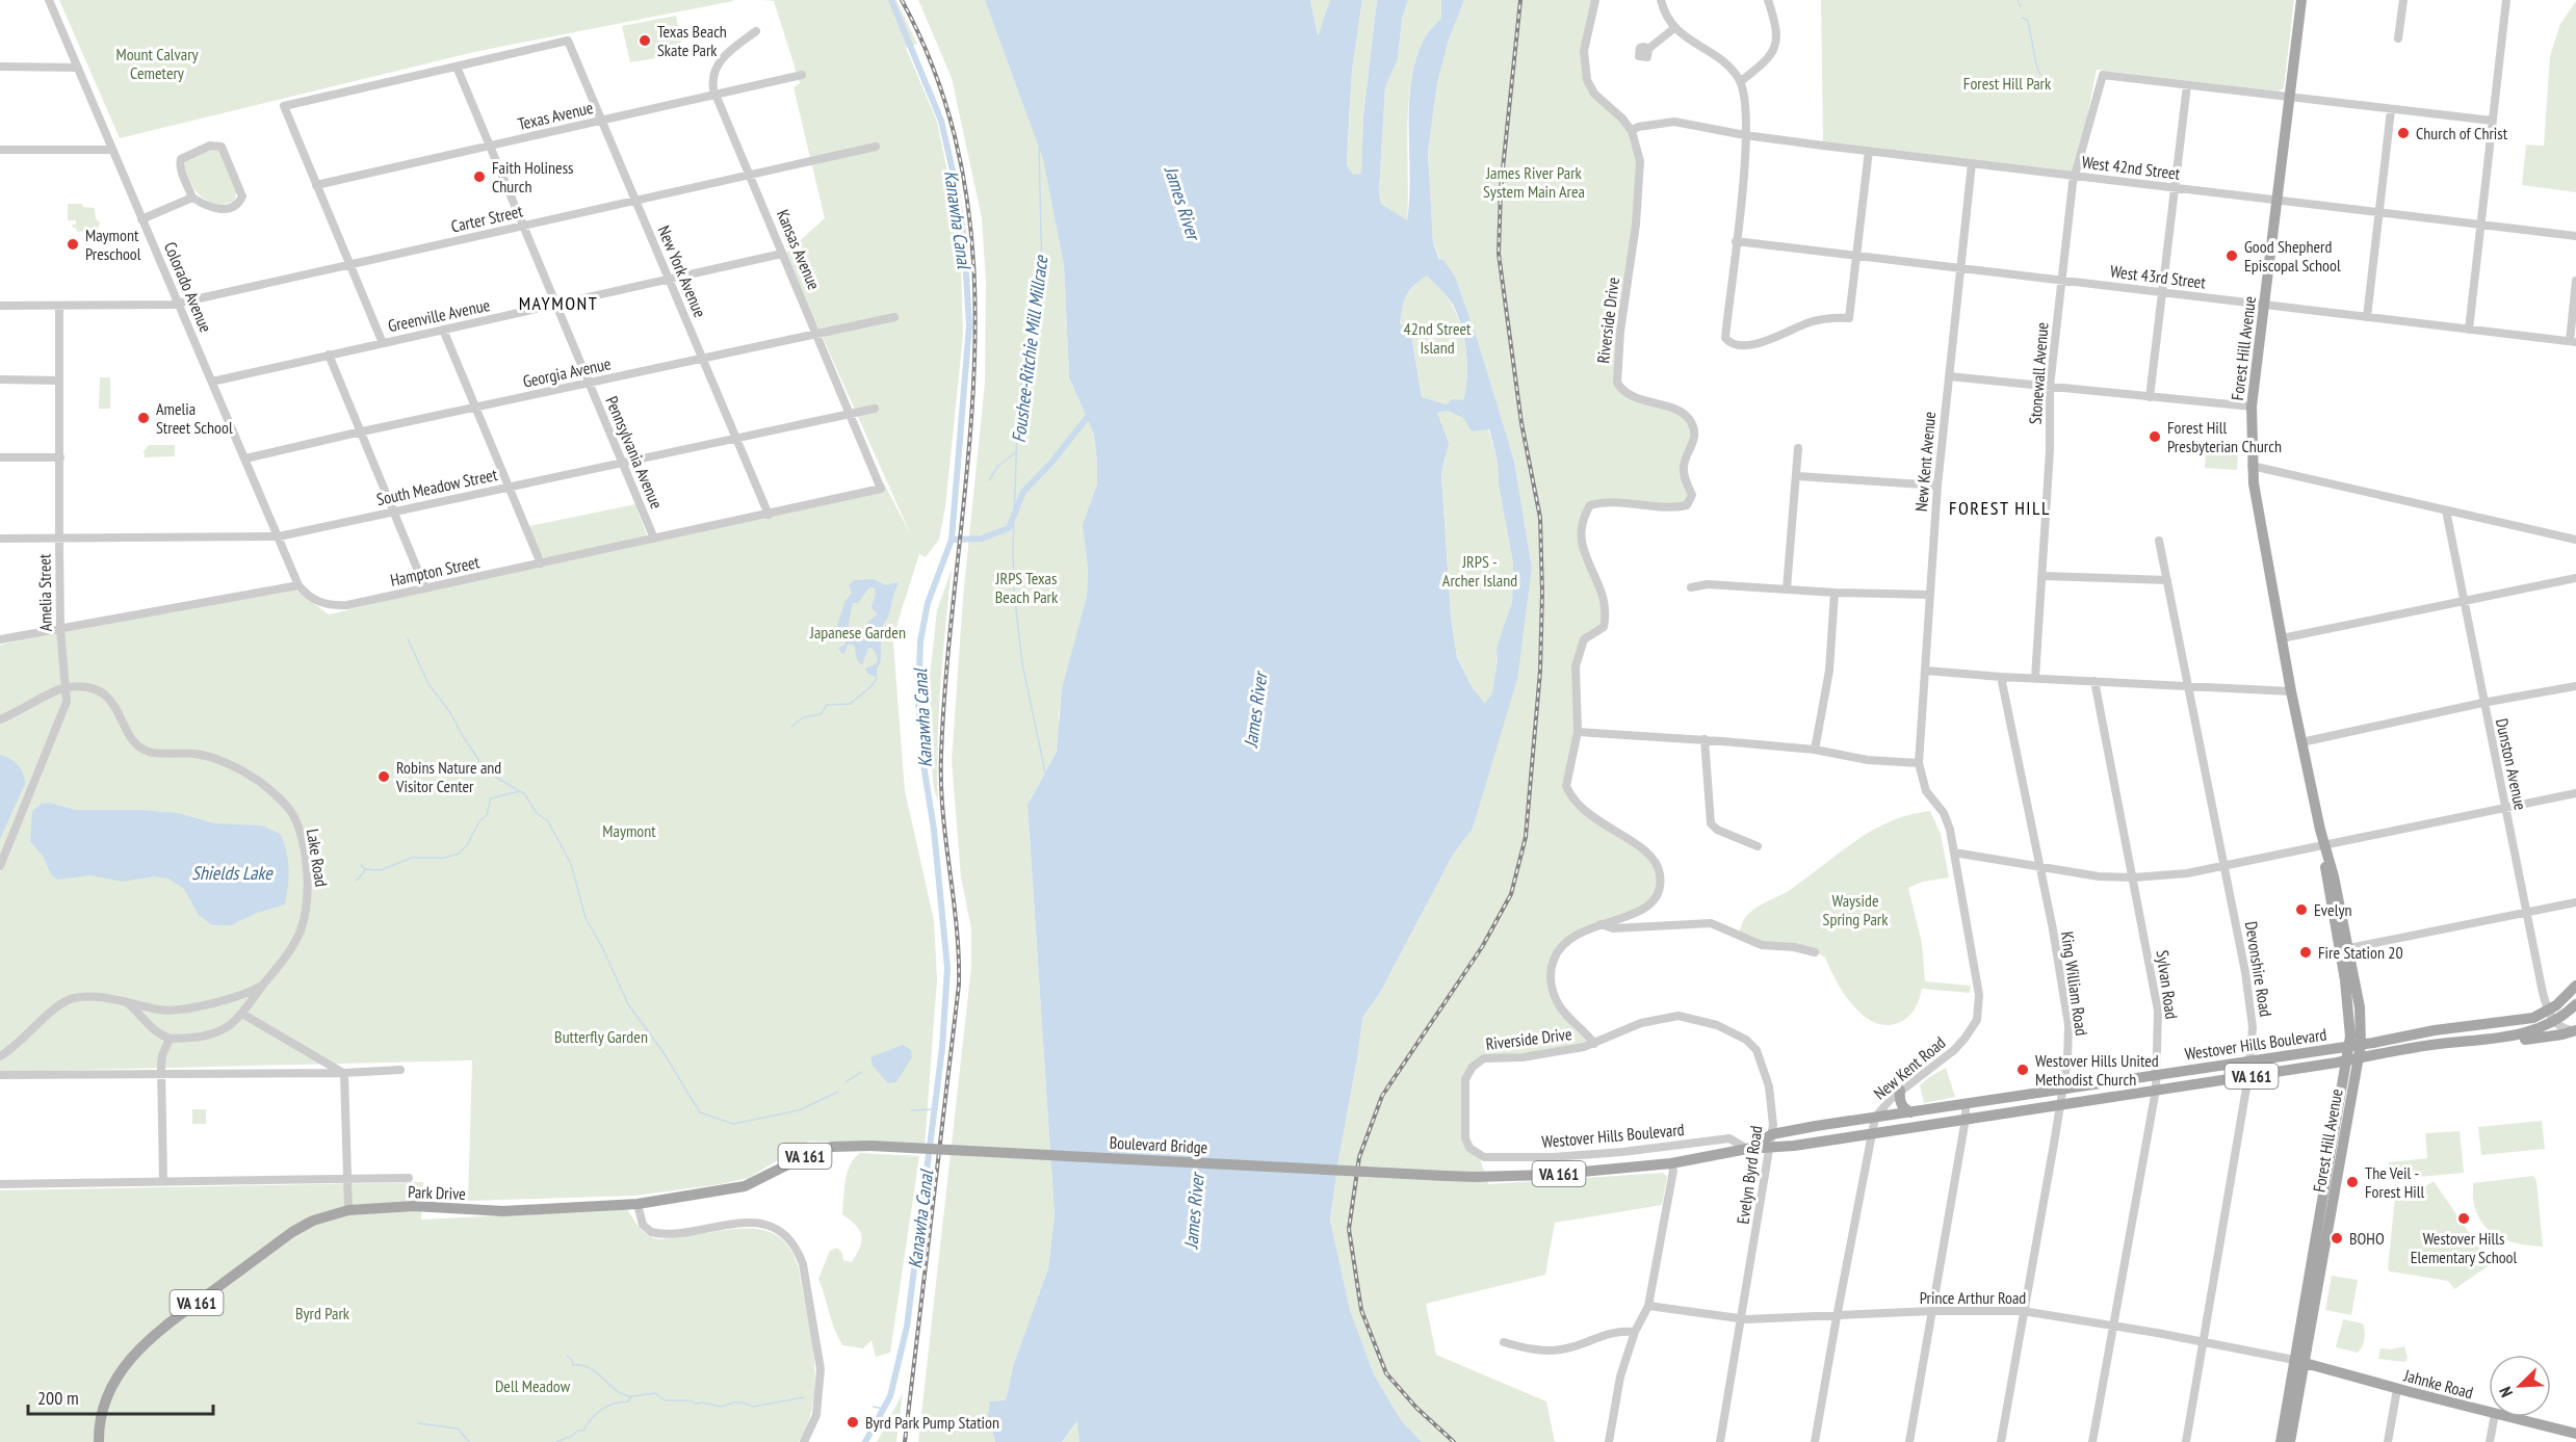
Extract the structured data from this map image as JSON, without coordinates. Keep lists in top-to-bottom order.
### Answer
{
  "streets": {
    "main road": [
      "Forest Hill Avenue",
      "Westover Hills Boulevard",
      "VA 161",
      "Boulevard Bridge",
      "Park Drive",
      "Jahnke Road"
    ],
    "street": [
      "Texas Avenue",
      "West 42nd Street",
      "Carter Street",
      "Kansas Avenue",
      "New York Avenue",
      "West 43rd Street",
      "Colorado Avenue",
      "Greenville Avenue",
      "Riverside Drive",
      "Georgia Avenue",
      "Stonewall Avenue",
      "Pennsylvania Avenue",
      "New Kent Avenue",
      "South Meadow Street",
      "Hampton Street",
      "Amelia Street",
      "Dunston Avenue",
      "Lake Road",
      "Devonshire Road",
      "King William Road",
      "Sylvan Road",
      "New Kent Road",
      "Evelyn Byrd Road",
      "Prince Arthur Road"
    ]
  },
  "crossings": [
    ["Texas Avenue", "Kansas Avenue"],
    ["Texas Avenue", "New York Avenue"],
    ["Texas Avenue", "Pennsylvania Avenue"],
    ["West 42nd Street", "Riverside Drive"],
    ["West 42nd Street", "Forest Hill Avenue"],
    ["West 42nd Street", "Stonewall Avenue"],
    ["West 42nd Street", "New Kent Avenue"],
    ["Carter Street", "Kansas Avenue"],
    ["Carter Street", "New York Avenue"],
    ["Carter Street", "Colorado Avenue"],
    ["Carter Street", "Pennsylvania Avenue"],
    ["Carter Street", "Amelia Street"],
    ["Kansas Avenue", "Greenville Avenue"],
    ["Kansas Avenue", "Georgia Avenue"],
    ["Kansas Avenue", "South Meadow Street"],
    ["Kansas Avenue", "Hampton Street"],
    ["New York Avenue", "Greenville Avenue"],
    ["New York Avenue", "Georgia Avenue"],
    ["New York Avenue", "Pennsylvania Avenue"],
    ["New York Avenue", "South Meadow Street"],
    ["New York Avenue", "Hampton Street"],
    ["West 43rd Street", "Forest Hill Avenue"],
    ["West 43rd Street", "Stonewall Avenue"],
    ["West 43rd Street", "New Kent Avenue"],
    ["Colorado Avenue", "Greenville Avenue"],
    ["Colorado Avenue", "Georgia Avenue"],
    ["Colorado Avenue", "South Meadow Street"],
    ["Colorado Avenue", "Hampton Street"],
    ["Greenville Avenue", "Pennsylvania Avenue"],
    ["Riverside Drive", "Westover Hills Boulevard"],
    ["Riverside Drive", "Evelyn Byrd Road"],
    ["Forest Hill Avenue", "Westover Hills Boulevard"],
    ["Forest Hill Avenue", "Prince Arthur Road"],
    ["Forest Hill Avenue", "Jahnke Road"],
    ["Georgia Avenue", "Pennsylvania Avenue"],
    ["Pennsylvania Avenue", "South Meadow Street"],
    ["Pennsylvania Avenue", "Hampton Street"],
    ["New Kent Avenue", "New Kent Road"],
    ["South Meadow Street", "Amelia Street"],
    ["Amelia Street", "Lake Road"],
    ["Dunston Avenue", "Westover Hills Boulevard"],
    ["Devonshire Road", "Westover Hills Boulevard"],
    ["Devonshire Road", "Prince Arthur Road"],
    ["King William Road", "Westover Hills Boulevard"],
    ["King William Road", "Prince Arthur Road"],
    ["Sylvan Road", "Westover Hills Boulevard"],
    ["Sylvan Road", "Prince Arthur Road"],
    ["Westover Hills Boulevard", "New Kent Road"],
    ["Westover Hills Boulevard", "Boulevard Bridge"],
    ["Westover Hills Boulevard", "Evelyn Byrd Road"],
    ["New Kent Road", "Prince Arthur Road"],
    ["Boulevard Bridge", "Park Drive"],
    ["Evelyn Byrd Road", "Prince Arthur Road"],
    ["Prince Arthur Road", "Jahnke Road"]
  ],
  "districts": ["MAYMONT", "FOREST HILL"],
  "water": [
    "James River",
    "Kanawha Canal",
    "Foushee-Ritchie Mill Millrace",
    "Shields Lake"
  ],
  "parks": [
    "Mount Calvary Cemetery",
    "Forest Hill Park",
    "James River Park System Main Area",
    "42nd Street Island",
    "JRPS - Archer Island",
    "JRPS Texas Beach Park",
    "Japanese Garden",
    "Maymont",
    "Wayside Spring Park",
    "Butterfly Garden",
    "Byrd Park",
    "Dell Meadow"
  ],
  "places": [
    "Texas Beach Skate Park",
    "Church of Christ",
    "Faith Holiness Church",
    "Maymont Preschool",
    "Good Shepherd Episcopal School",
    "Amelia Street School",
    "Forest Hill Presbyterian Church",
    "Robins Nature and Visitor Center",
    "Evelyn",
    "Fire Station 20",
    "Westover Hills United Methodist Church",
    "The Veil - Forest Hill",
    "Westover Hills Elementary School",
    "BOHO",
    "Byrd Park Pump Station"
  ],
  "scale_bar": "200 m",
  "north": "bottom left"
}
